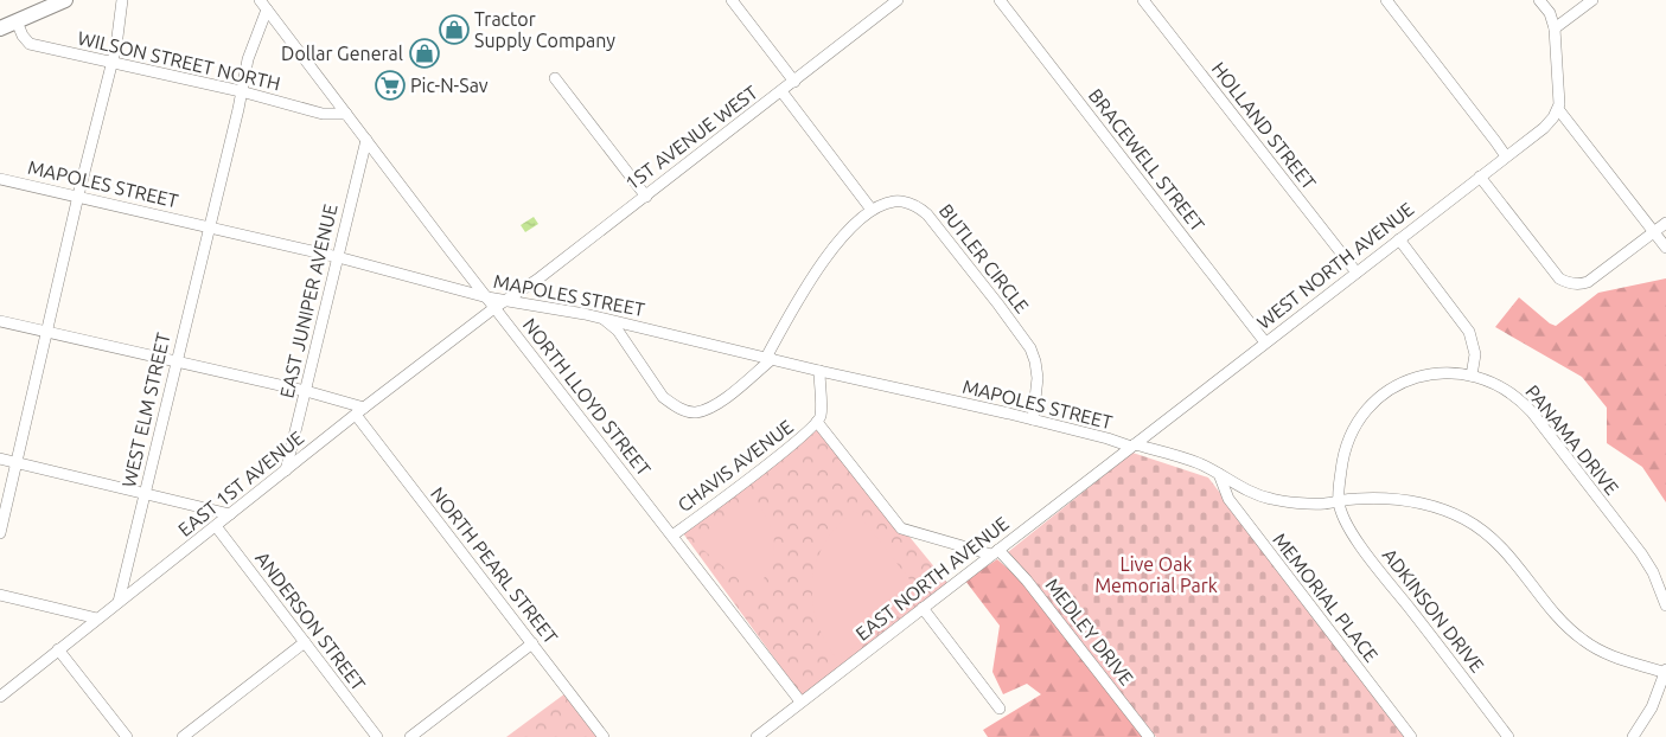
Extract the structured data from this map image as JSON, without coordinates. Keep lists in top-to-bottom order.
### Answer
{
  "streets": {
    "street": [
      "WILSON STREET NORTH",
      "HOLLAND STREET",
      "1ST AVENUE WEST",
      "BRACEWELL STREET",
      "MAPOLES STREET",
      "BUTLER CIRCLE",
      "WEST NORTH AVENUE",
      "EAST JUNIPER AVENUE",
      "NORTH LLOYD STREET",
      "WEST ELM STREET",
      "PANAMA DRIVE",
      "CHAVIS AVENUE",
      "EAST 1ST AVENUE",
      "NORTH PEARL STREET",
      "EAST NORTH AVENUE",
      "MEMORIAL PLACE",
      "ADKINSON DRIVE",
      "ANDERSON STREET",
      "MEDLEY DRIVE"
    ]
  },
  "crossings": [
    ["WILSON STREET NORTH", "NORTH LLOYD STREET"],
    ["WILSON STREET NORTH", "WEST ELM STREET"],
    ["HOLLAND STREET", "WEST NORTH AVENUE"],
    ["1ST AVENUE WEST", "MAPOLES STREET"],
    ["1ST AVENUE WEST", "EAST 1ST AVENUE"],
    ["BRACEWELL STREET", "WEST NORTH AVENUE"],
    ["MAPOLES STREET", "BUTLER CIRCLE"],
    ["MAPOLES STREET", "WEST NORTH AVENUE"],
    ["MAPOLES STREET", "EAST JUNIPER AVENUE"],
    ["MAPOLES STREET", "NORTH LLOYD STREET"],
    ["MAPOLES STREET", "WEST ELM STREET"],
    ["MAPOLES STREET", "PANAMA DRIVE"],
    ["MAPOLES STREET", "EAST 1ST AVENUE"],
    ["MAPOLES STREET", "EAST NORTH AVENUE"],
    ["MAPOLES STREET", "MEMORIAL PLACE"],
    ["MAPOLES STREET", "ADKINSON DRIVE"],
    ["WEST NORTH AVENUE", "EAST NORTH AVENUE"],
    ["EAST JUNIPER AVENUE", "NORTH LLOYD STREET"],
    ["EAST JUNIPER AVENUE", "EAST 1ST AVENUE"],
    ["NORTH LLOYD STREET", "WEST ELM STREET"],
    ["NORTH LLOYD STREET", "CHAVIS AVENUE"],
    ["NORTH LLOYD STREET", "EAST 1ST AVENUE"],
    ["NORTH LLOYD STREET", "EAST NORTH AVENUE"],
    ["WEST ELM STREET", "EAST 1ST AVENUE"],
    ["PANAMA DRIVE", "ADKINSON DRIVE"],
    ["EAST 1ST AVENUE", "NORTH PEARL STREET"],
    ["EAST 1ST AVENUE", "ANDERSON STREET"],
    ["EAST NORTH AVENUE", "MEDLEY DRIVE"]
  ],
  "parks": ["Live Oak Memorial Park"],
  "places": {
    "shop": ["Tractor Supply Company", "Dollar General"],
    "supermarket": ["Pic-N-Sav"]
  }
}
